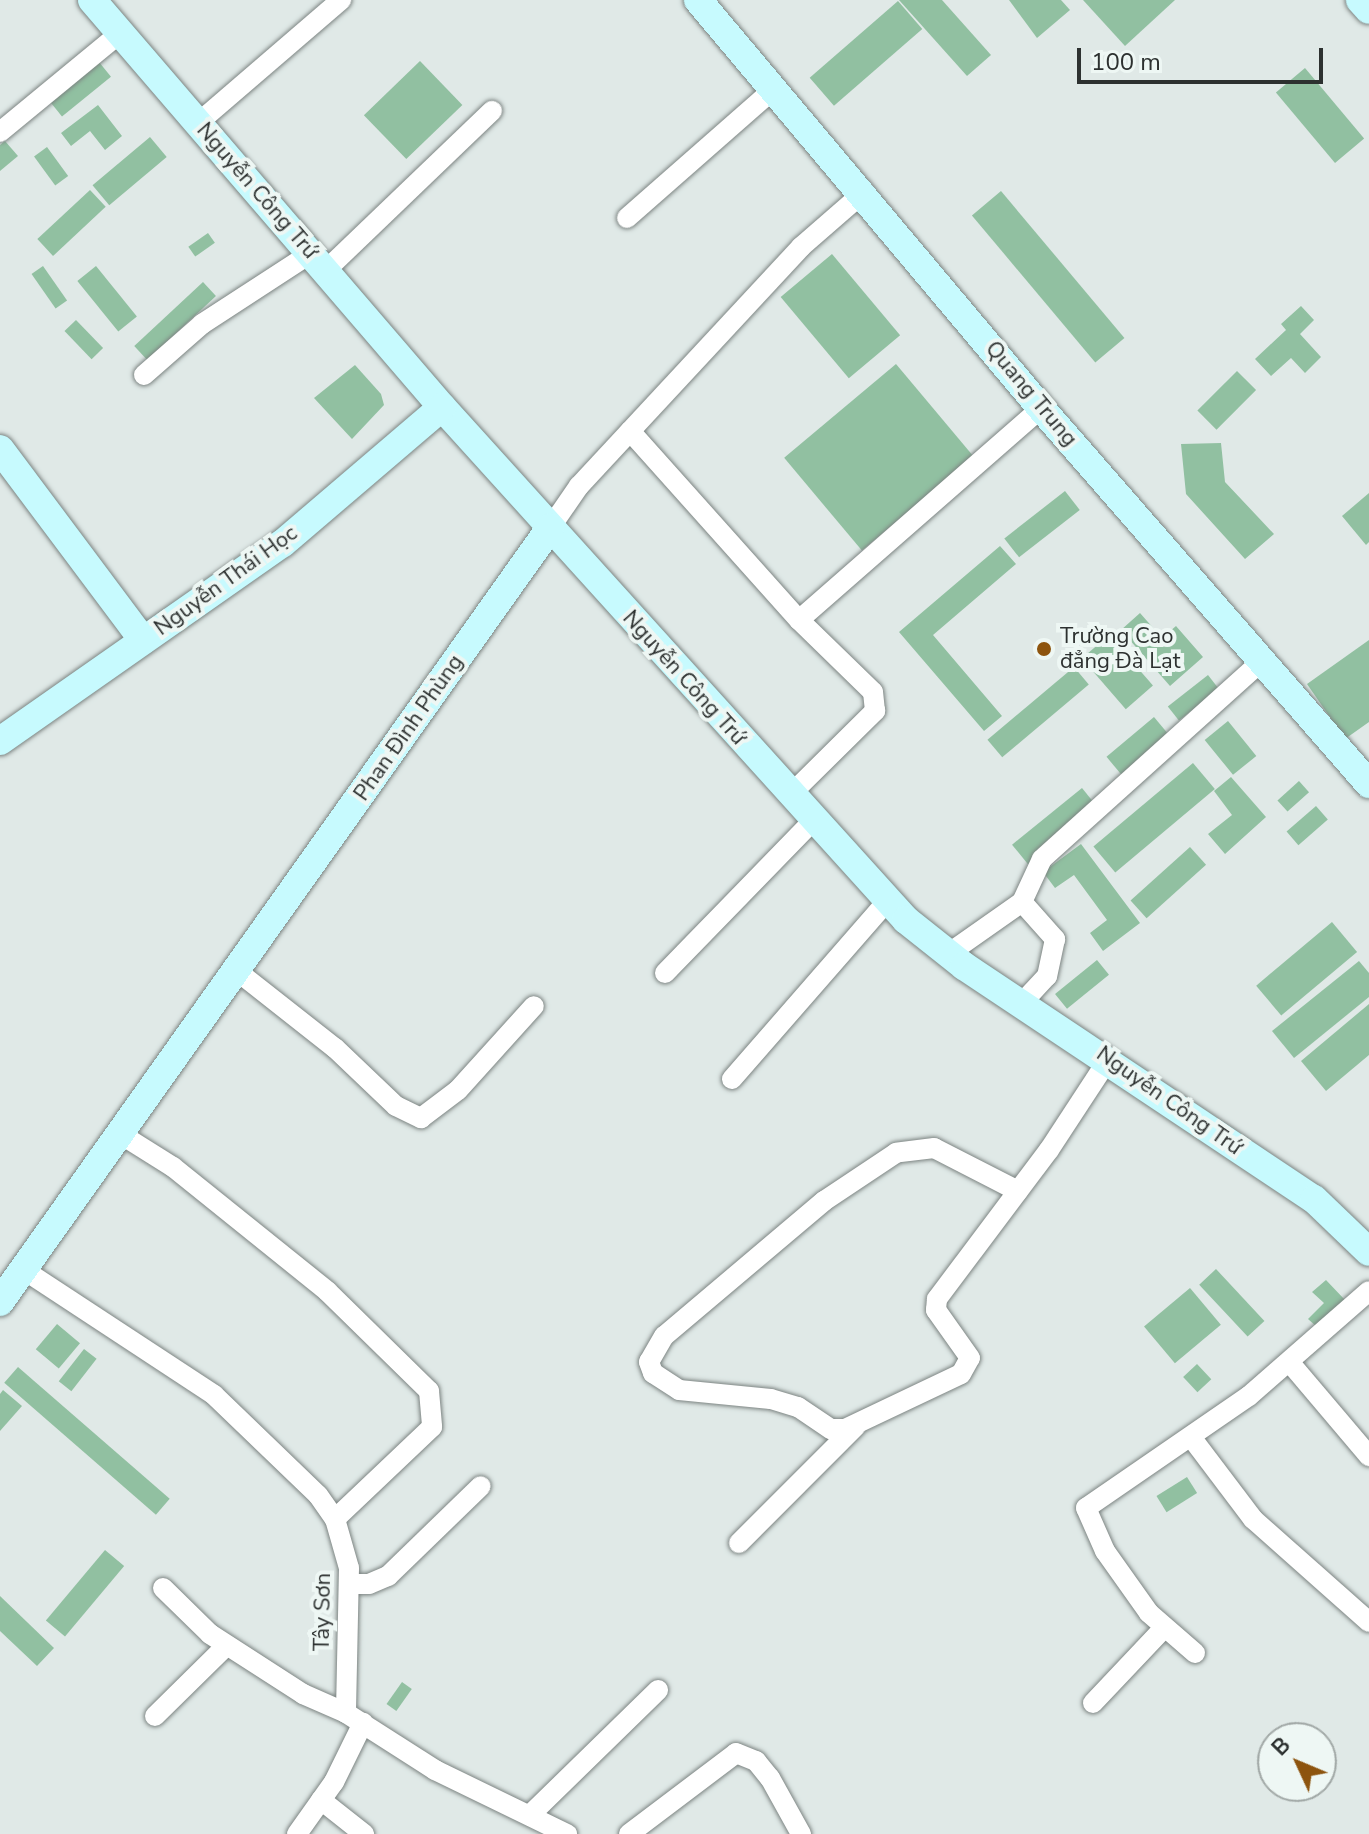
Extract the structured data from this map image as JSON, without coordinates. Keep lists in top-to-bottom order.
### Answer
{
  "streets": {
    "street": [
      "Nguyễn Công Trứ",
      "Quang Trung",
      "Nguyễn Thái Học",
      "Phan Đình Phùng",
      "Tây Sơn"
    ]
  },
  "crossings": [
    ["Nguyễn Công Trứ", "Nguyễn Thái Học"],
    ["Nguyễn Công Trứ", "Phan Đình Phùng"],
    ["Quang Trung", "Phan Đình Phùng"],
    ["Phan Đình Phùng", "Tây Sơn"]
  ],
  "places": ["Trường Cao đẳng Đà Lạt"],
  "scale_bar": "100 m",
  "north": "top left"
}
